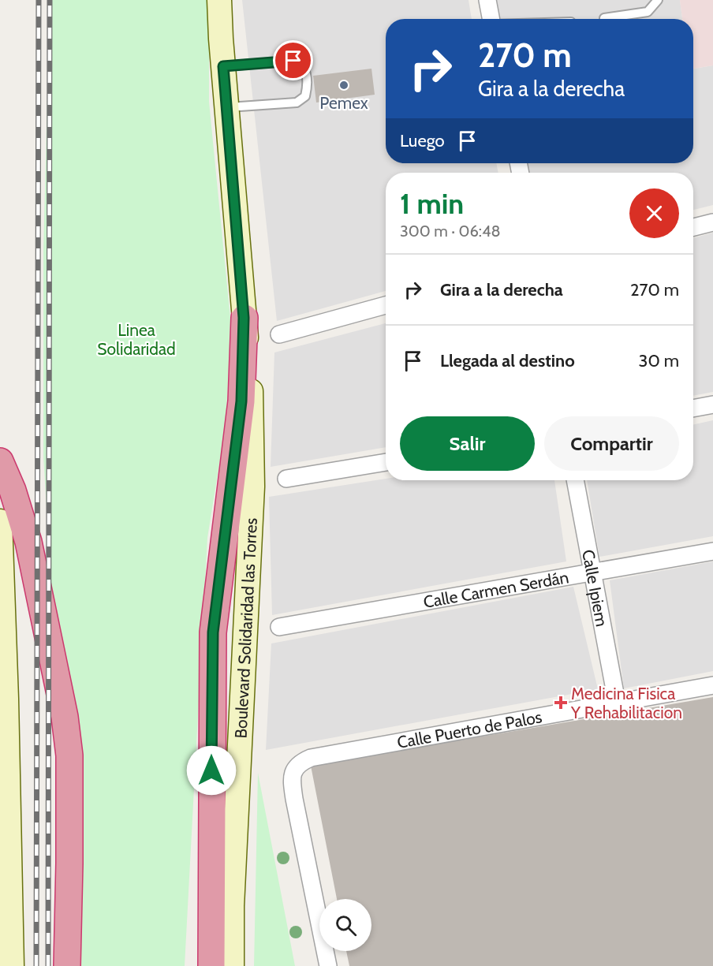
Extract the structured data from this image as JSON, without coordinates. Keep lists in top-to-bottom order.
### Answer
{
  "streets": {
    "highway": ["Boulevard Solidaridad las Torres"],
    "street": ["Calle Ipiem", "Calle Carmen Serdán", "Calle Puerto de Palos"]
  },
  "crossings": [
    ["Calle Ipiem", "Calle Carmen Serdán"],
    ["Calle Ipiem", "Calle Puerto de Palos"]
  ],
  "parks": ["Linea Solidaridad"],
  "places": {
    "other": ["Pemex"],
    "health": ["Medicina Fisica Y Rehabilitacion"]
  },
  "page": {
    "turn": ["270 m", "Gira a la derecha"],
    "then": "Luego",
    "heading": ["1 min", "300 m · 06:48"],
    "list": [
      {
        "name": "Gira a la derecha",
        "value": "270 m"
      },
      {
        "name": "Llegada al destino",
        "value": "30 m"
      }
    ],
    "buttons": ["Salir", "Compartir"]
  }
}
